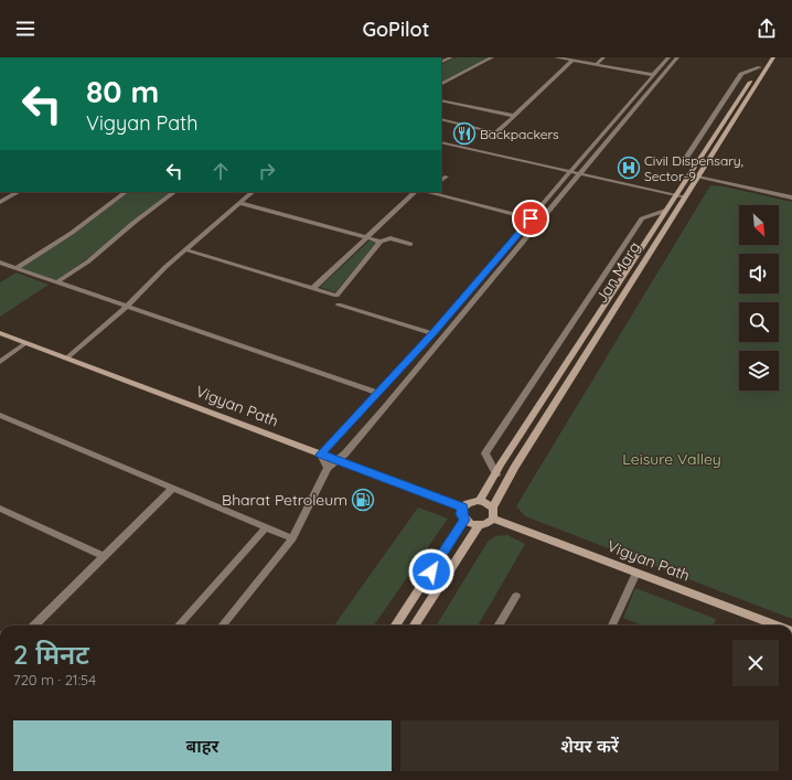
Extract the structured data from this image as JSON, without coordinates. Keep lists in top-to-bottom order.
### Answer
{
  "streets": {
    "main road": ["Jan Marg", "Vigyan Path"]
  },
  "crossings": [
    ["Jan Marg", "Vigyan Path"]
  ],
  "parks": ["Leisure Valley"],
  "places": {
    "restaurant": ["Backpackers"],
    "hospital": ["Civil Dispensary, Sector-9"],
    "fuel station": ["Bharat Petroleum"]
  },
  "north": "bottom right",
  "page": {
    "header": "GoPilot",
    "turn": ["80 m", "Vigyan Path"],
    "heading": ["2 मिनट", "720 m · 21:54"],
    "buttons": ["बाहर", "शेयर करें"]
  }
}
